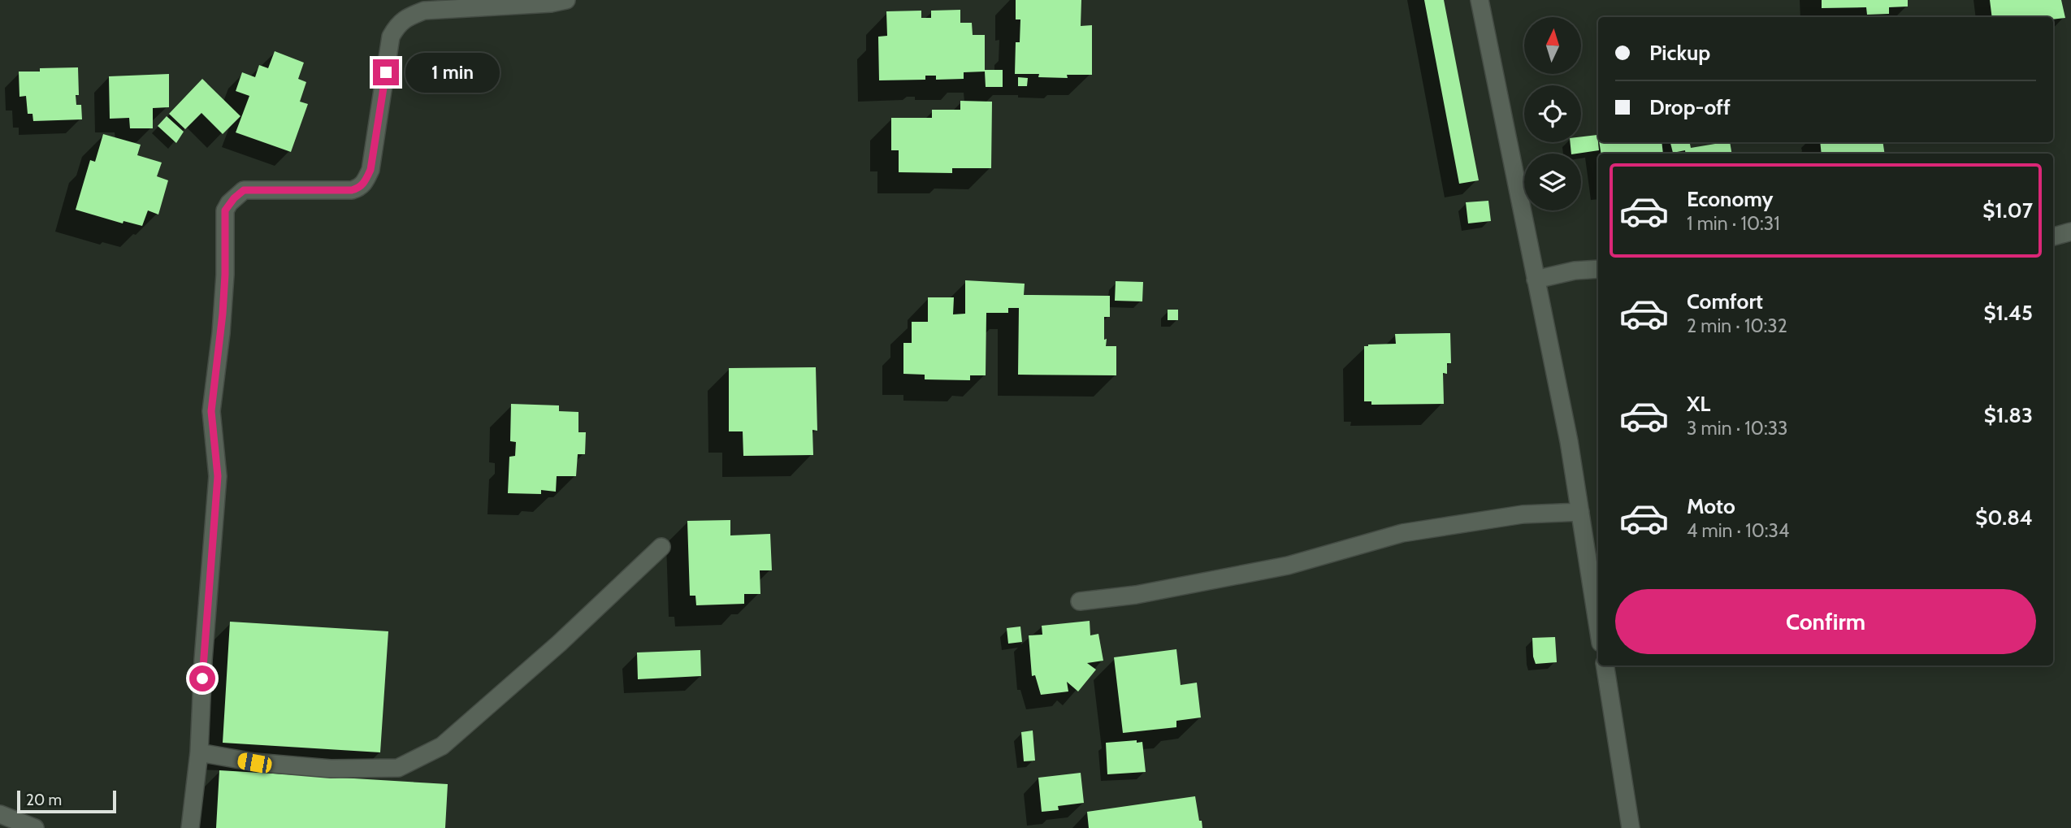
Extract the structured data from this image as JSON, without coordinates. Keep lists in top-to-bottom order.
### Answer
{
  "scale_bar": "20 m",
  "north": "top",
  "page": {
    "banner": ["Pickup", "Drop-off"],
    "bubble": "1 min",
    "list": [
      {
        "name": "Economy",
        "note": "1 min · 10:31",
        "value": "$1.07"
      },
      {
        "name": "Comfort",
        "note": "2 min · 10:32",
        "value": "$1.45"
      },
      {
        "name": "XL",
        "note": "3 min · 10:33",
        "value": "$1.83"
      },
      {
        "name": "Moto",
        "note": "4 min · 10:34",
        "value": "$0.84"
      }
    ],
    "buttons": "Confirm",
    "scale": "20 m"
  }
}
